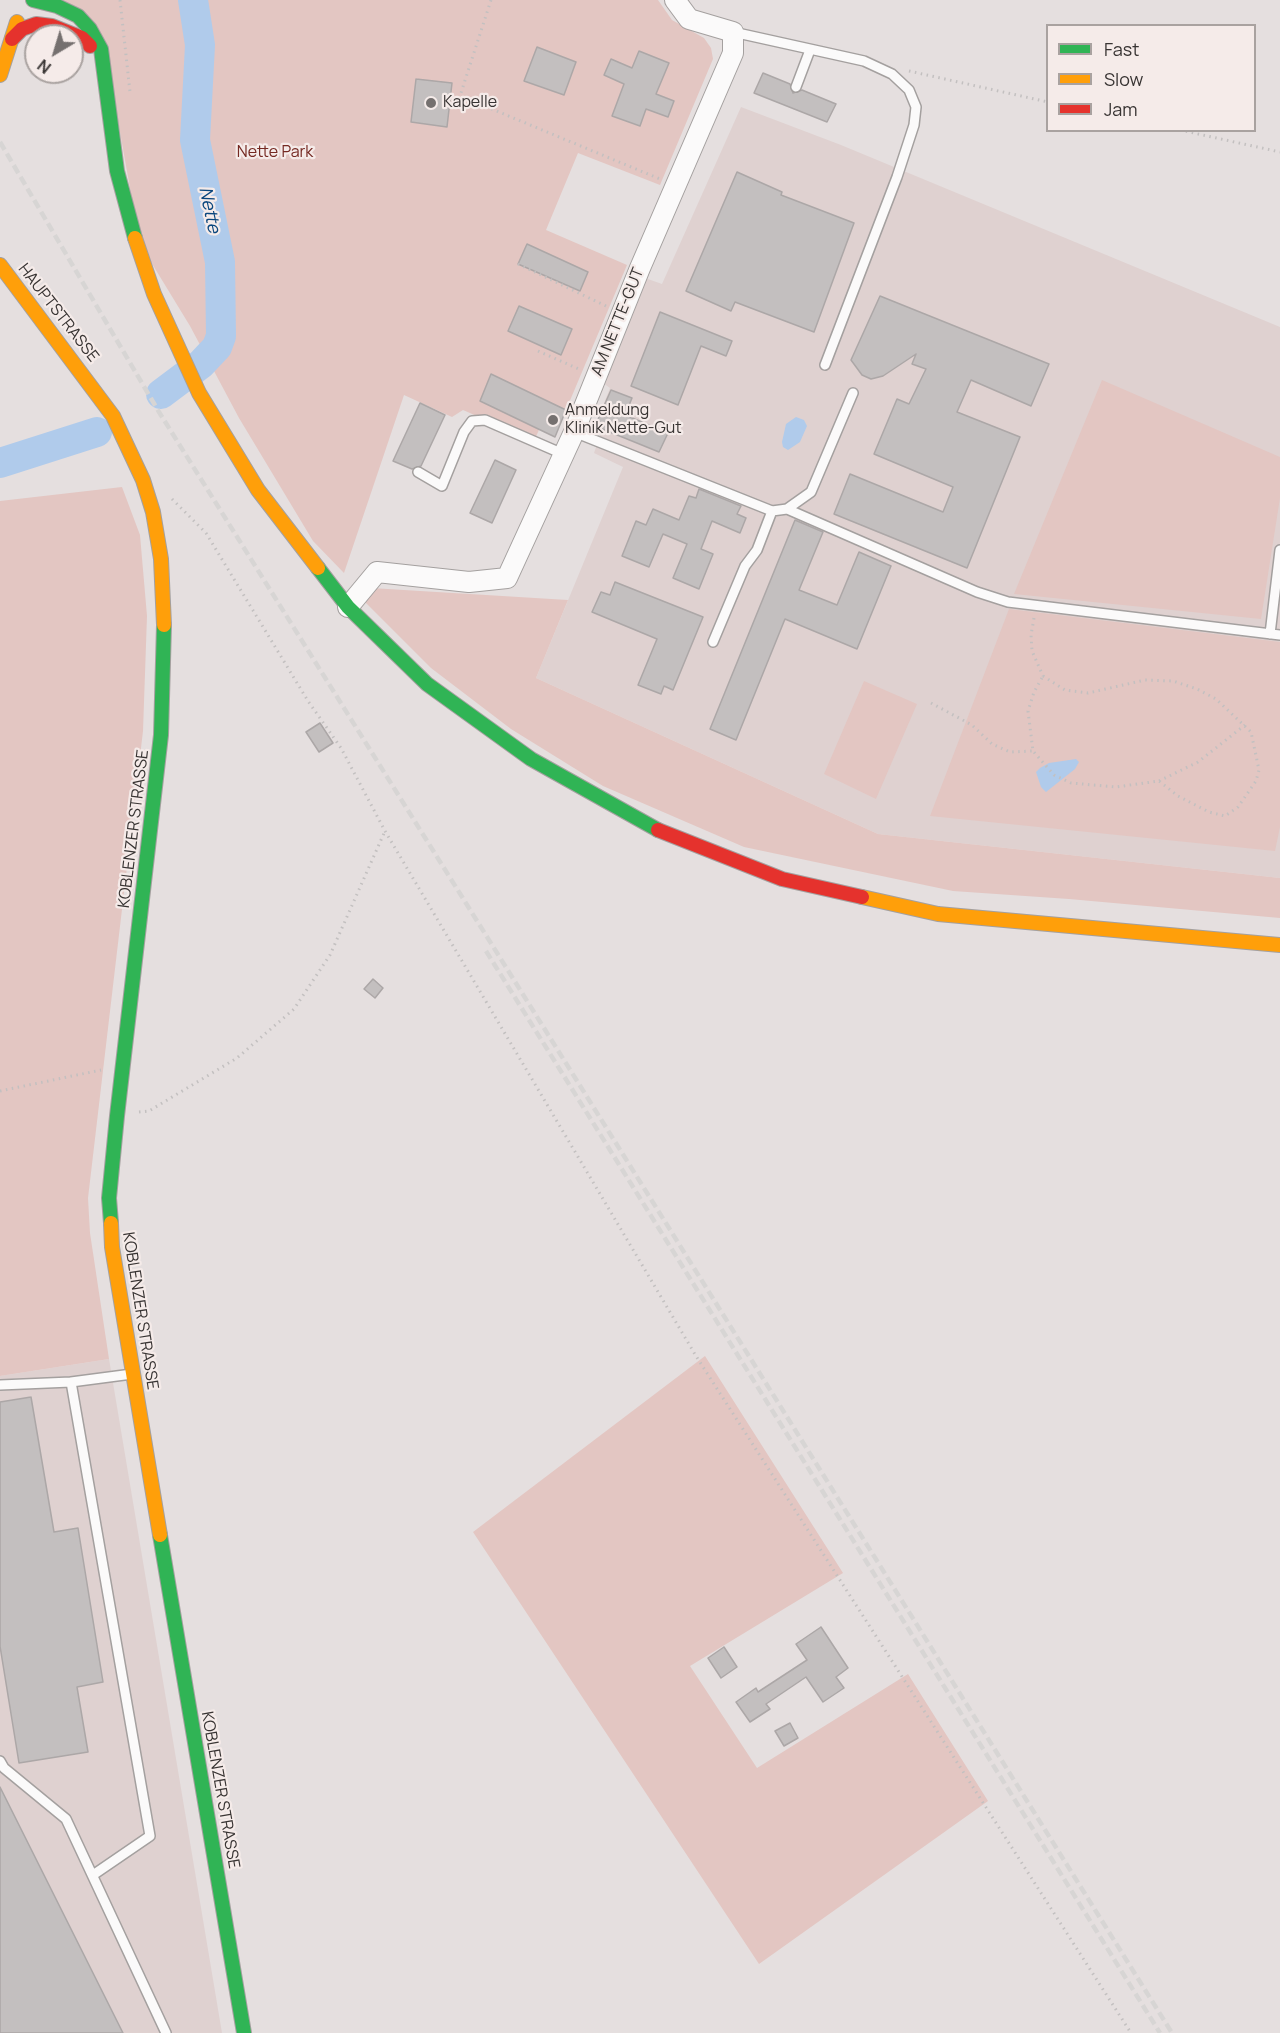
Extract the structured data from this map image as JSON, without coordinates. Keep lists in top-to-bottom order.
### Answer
{
  "streets": {
    "street": ["HAUPTSTRASSE", "AM NETTE-GUT", "KOBLENZER STRASSE"]
  },
  "crossings": [
    ["HAUPTSTRASSE", "KOBLENZER STRASSE"]
  ],
  "water": ["Nette"],
  "parks": ["Nette Park"],
  "places": ["Kapelle", "Anmeldung Klinik Nette-Gut"],
  "legend": ["Fast", "Slow", "Jam"],
  "north": "bottom left"
}
